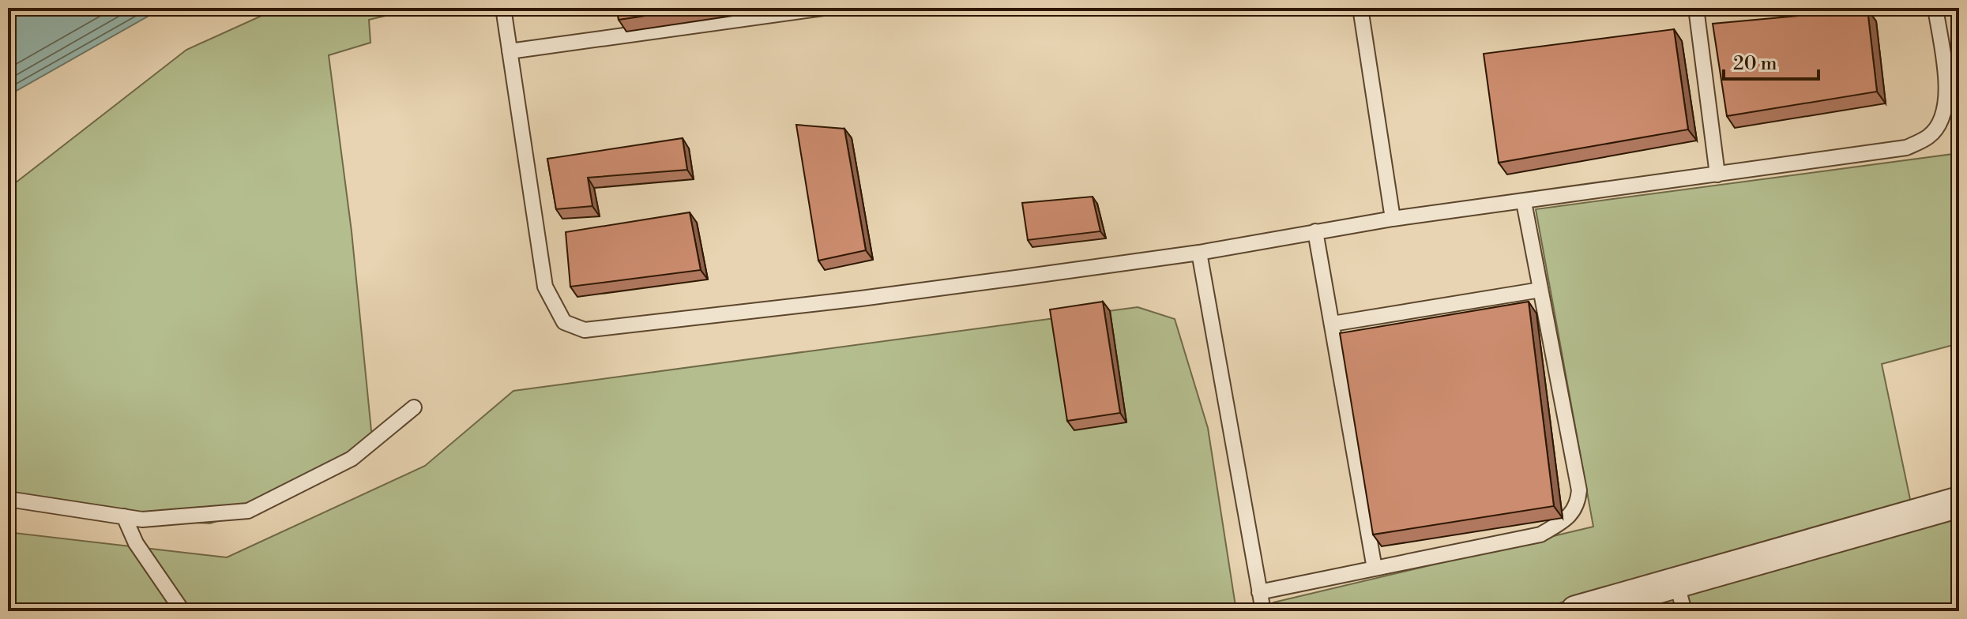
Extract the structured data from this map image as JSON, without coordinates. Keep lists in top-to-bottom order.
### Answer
{
  "scale_bar": "20 m"
}
